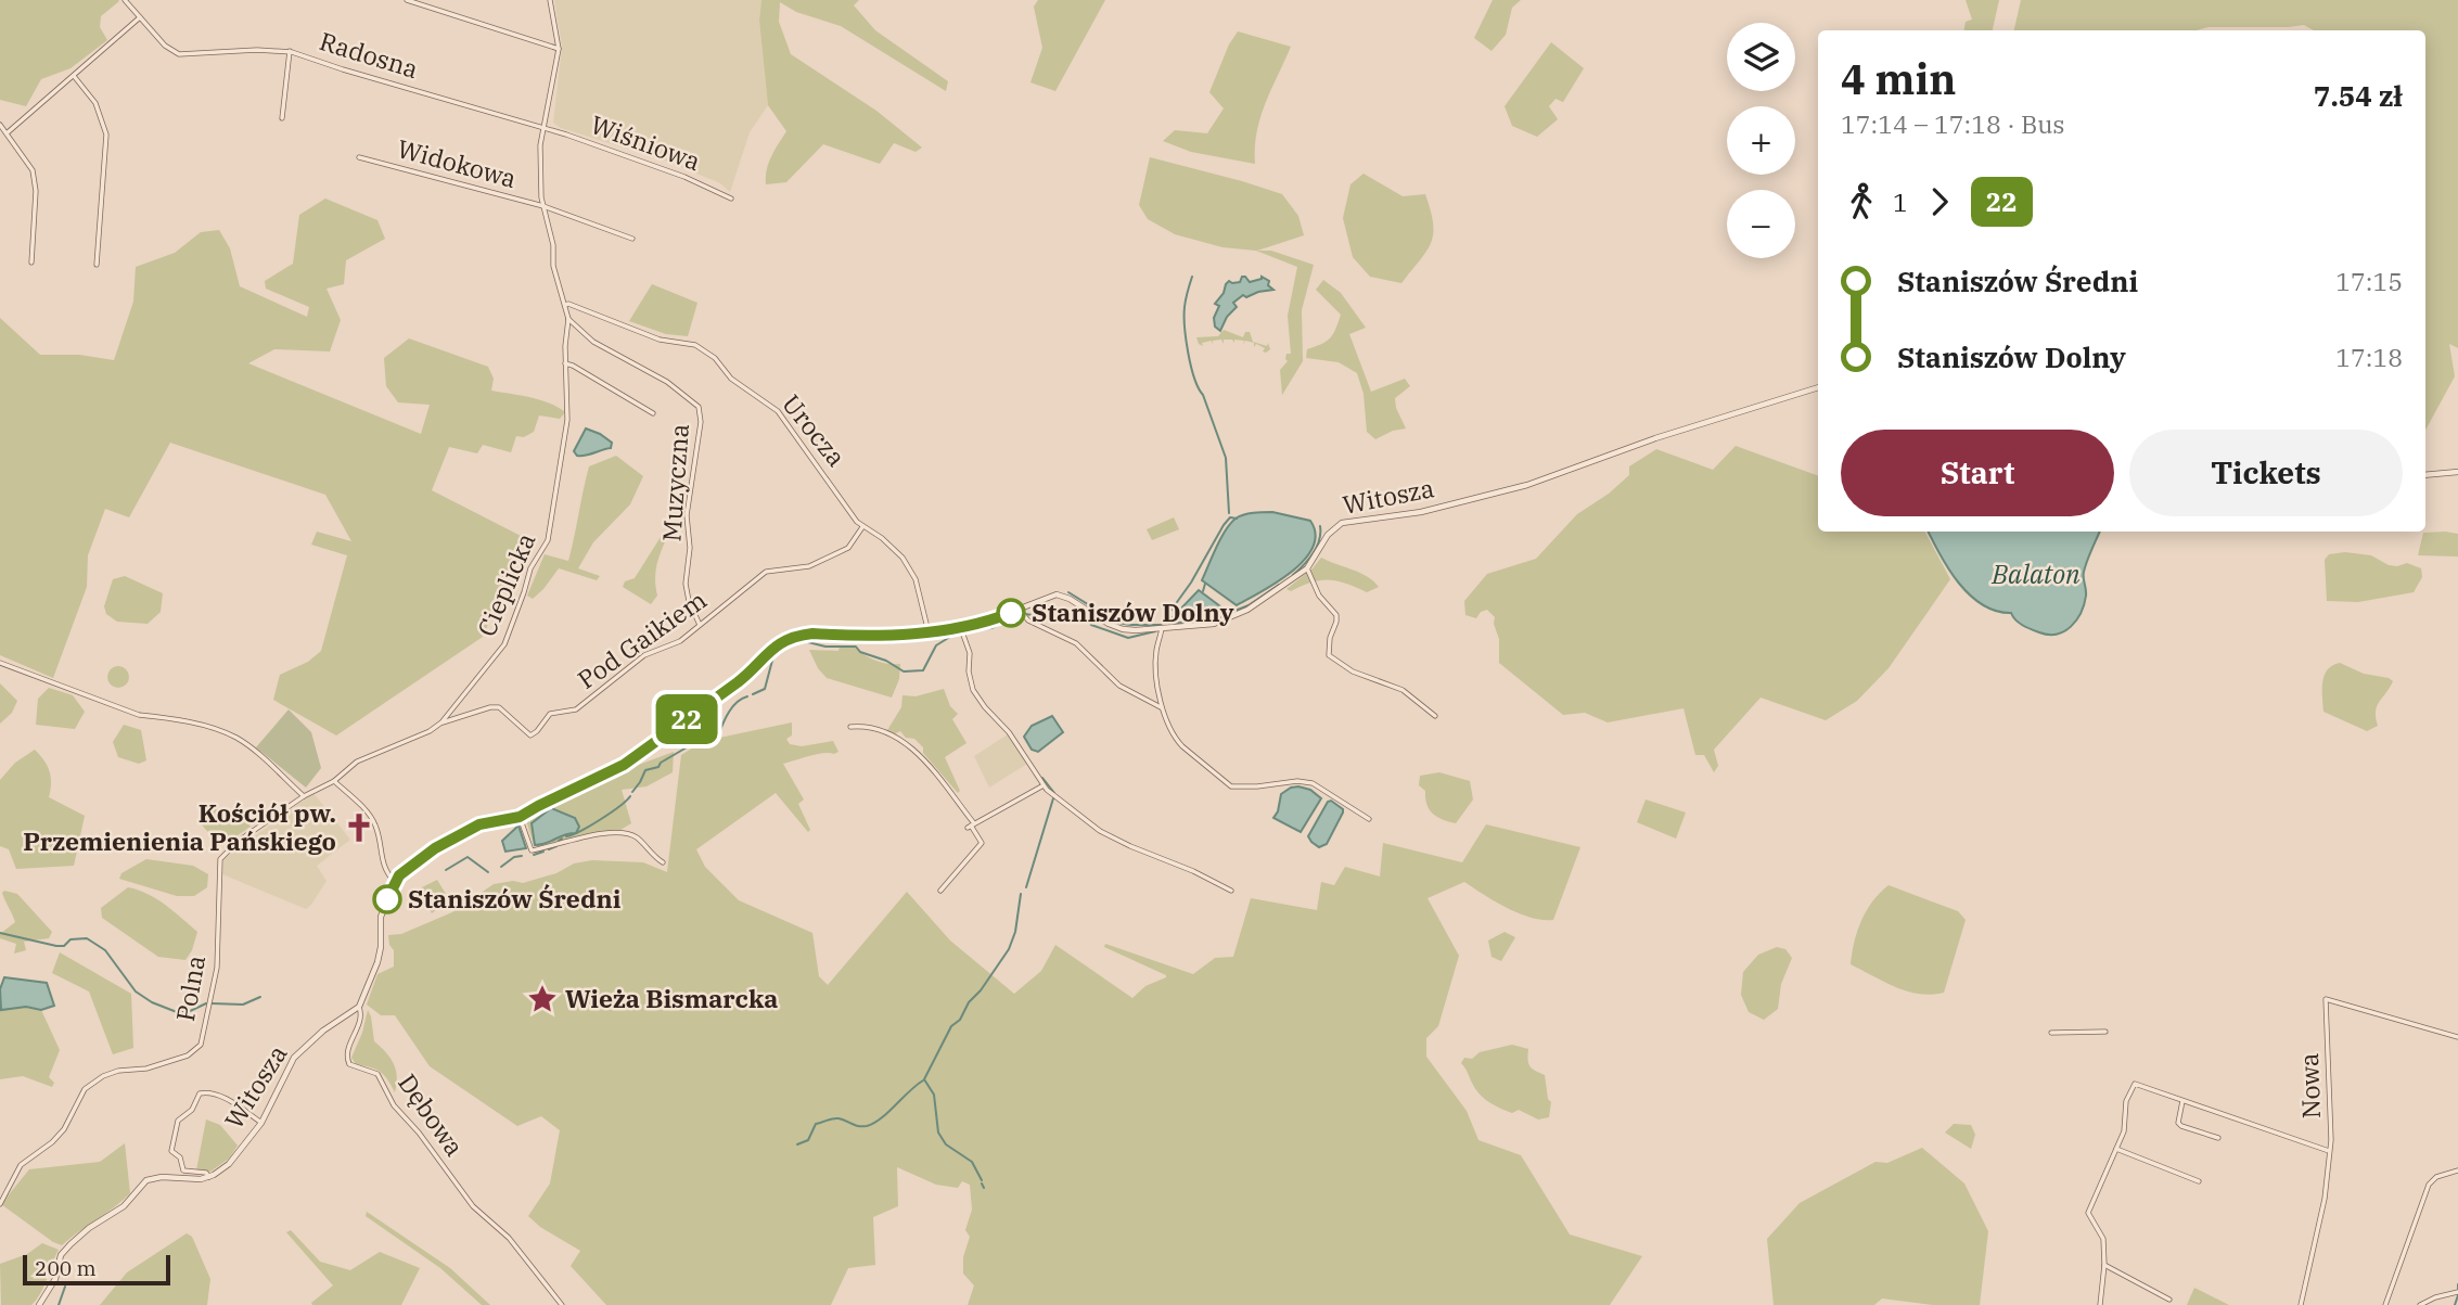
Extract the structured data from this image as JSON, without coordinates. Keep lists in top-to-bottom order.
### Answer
{
  "streets": {
    "street": [
      "Radosna",
      "Wiśniowa",
      "Widokowa",
      "Urocza",
      "Muzyczna",
      "Witosza",
      "Cieplicka",
      "Pod Gaikiem",
      "Polna",
      "Nowa",
      "Dębowa"
    ]
  },
  "crossings": [
    ["Radosna", "Wiśniowa"],
    ["Radosna", "Cieplicka"],
    ["Wiśniowa", "Cieplicka"],
    ["Widokowa", "Cieplicka"],
    ["Urocza", "Witosza"],
    ["Urocza", "Cieplicka"],
    ["Urocza", "Pod Gaikiem"],
    ["Muzyczna", "Cieplicka"],
    ["Muzyczna", "Pod Gaikiem"],
    ["Witosza", "Dębowa"],
    ["Cieplicka", "Pod Gaikiem"],
    ["Cieplicka", "Polna"]
  ],
  "water": ["Balaton"],
  "places": {
    "other": ["Staniszów Dolny", "Staniszów Średni"],
    "church": ["Kościół pw. Przemienienia Pańskiego"],
    "place": ["Wieża Bismarcka"]
  },
  "lines": ["bus line 22"],
  "scale_bar": "200 m",
  "page": {
    "on_map": "22",
    "map_buttons": ["+", "−"],
    "heading": ["4 min", "17:14 – 17:18 · Bus", "7.54 zł"],
    "legs": ["1", "22"],
    "list": [
      {
        "name": "Staniszów Średni",
        "value": "17:15"
      },
      {
        "name": "Staniszów Dolny",
        "value": "17:18"
      }
    ],
    "buttons": ["Start", "Tickets"],
    "scale": "200 m"
  }
}
